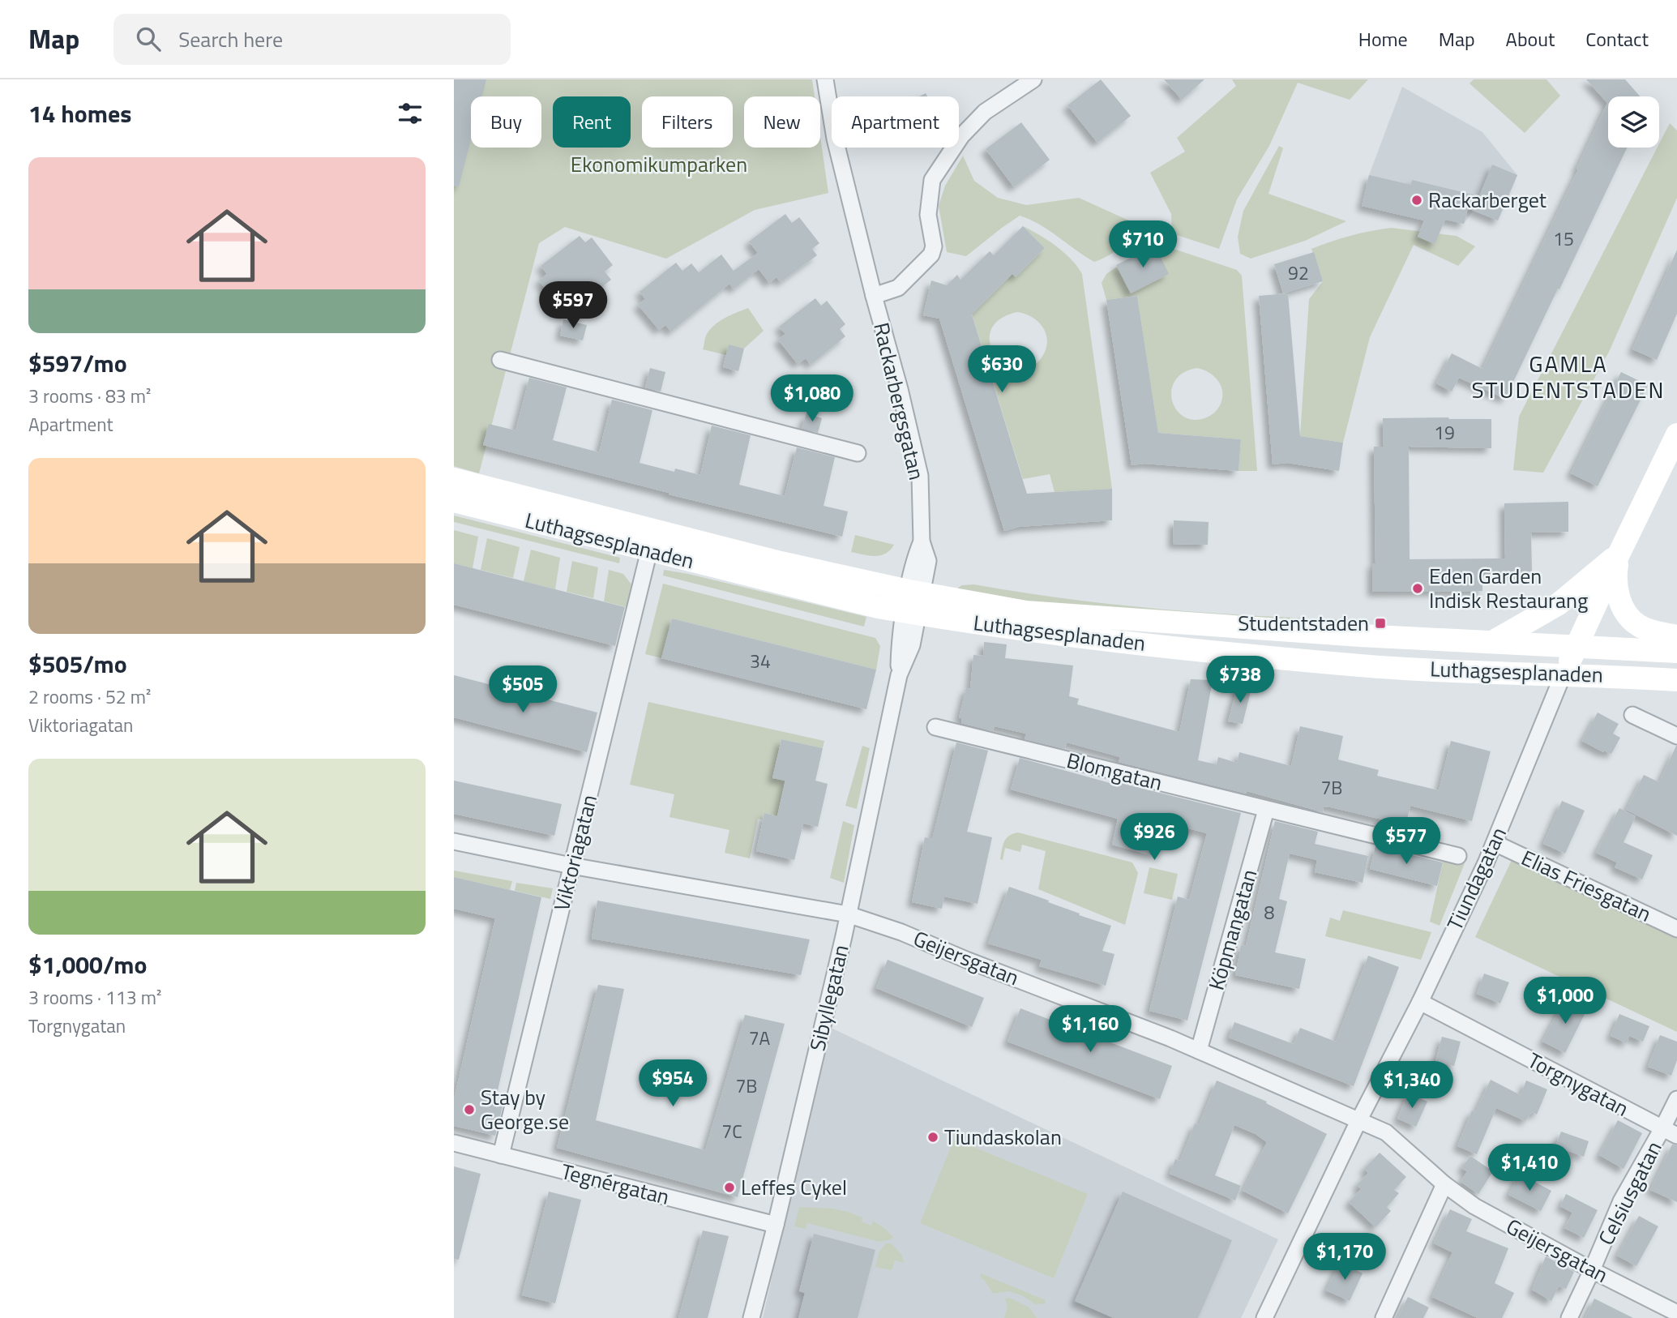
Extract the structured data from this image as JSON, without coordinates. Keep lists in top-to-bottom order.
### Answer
{
  "streets": {
    "main road": ["Luthagsesplanaden", "Tiundagatan"],
    "street": [
      "Rackarbergsgatan",
      "Blomgatan",
      "Viktoriagatan",
      "Elias Friesgatan",
      "Köpmangatan",
      "Geijersgatan",
      "Sibyllegatan",
      "Torgnygatan",
      "Tegnérgatan",
      "Celsiusgatan"
    ]
  },
  "crossings": [
    ["Rackarbergsgatan", "Luthagsesplanaden"],
    ["Rackarbergsgatan", "Sibyllegatan"],
    ["Luthagsesplanaden", "Viktoriagatan"],
    ["Luthagsesplanaden", "Tiundagatan"],
    ["Luthagsesplanaden", "Sibyllegatan"],
    ["Blomgatan", "Köpmangatan"],
    ["Viktoriagatan", "Geijersgatan"],
    ["Viktoriagatan", "Tegnérgatan"],
    ["Tiundagatan", "Elias Friesgatan"],
    ["Tiundagatan", "Geijersgatan"],
    ["Tiundagatan", "Torgnygatan"],
    ["Köpmangatan", "Geijersgatan"],
    ["Geijersgatan", "Sibyllegatan"],
    ["Geijersgatan", "Celsiusgatan"],
    ["Sibyllegatan", "Tegnérgatan"],
    ["Torgnygatan", "Celsiusgatan"]
  ],
  "districts": ["GAMLA STUDENTSTADEN"],
  "parks": ["Ekonomikumparken"],
  "places": {
    "other": [
      "Rackarberget",
      "Eden Garden Indisk Restaurang",
      "Stay by George.se",
      "Tiundaskolan",
      "Leffes Cykel"
    ],
    "transit": ["Studentstaden"]
  },
  "house_numbers": [
    "15",
    "92",
    "19",
    "34",
    "7B",
    "8",
    "7A",
    "7B",
    "7C"
  ],
  "page": {
    "header": "Map",
    "search": "Search here",
    "nav": [
      "Home",
      "Map",
      "About",
      "Contact"
    ],
    "heading": "14 homes",
    "chip": [
      "Buy",
      "Rent",
      "Filters",
      "New",
      "Apartment"
    ],
    "list": [
      {
        "name": "$597/mo",
        "note": "3 rooms · 83 m² · Apartment"
      },
      {
        "name": "$505/mo",
        "note": "2 rooms · 52 m² · Viktoriagatan"
      },
      {
        "name": "$1,000/mo",
        "note": "3 rooms · 113 m² · Torgnygatan"
      }
    ],
    "price": [
      "$710",
      "$597",
      "$630",
      "$1,080",
      "$738",
      "$505",
      "$926",
      "$577",
      "$1,000",
      "$1,160",
      "$954",
      "$1,340",
      "$1,410",
      "$1,170"
    ]
  }
}
